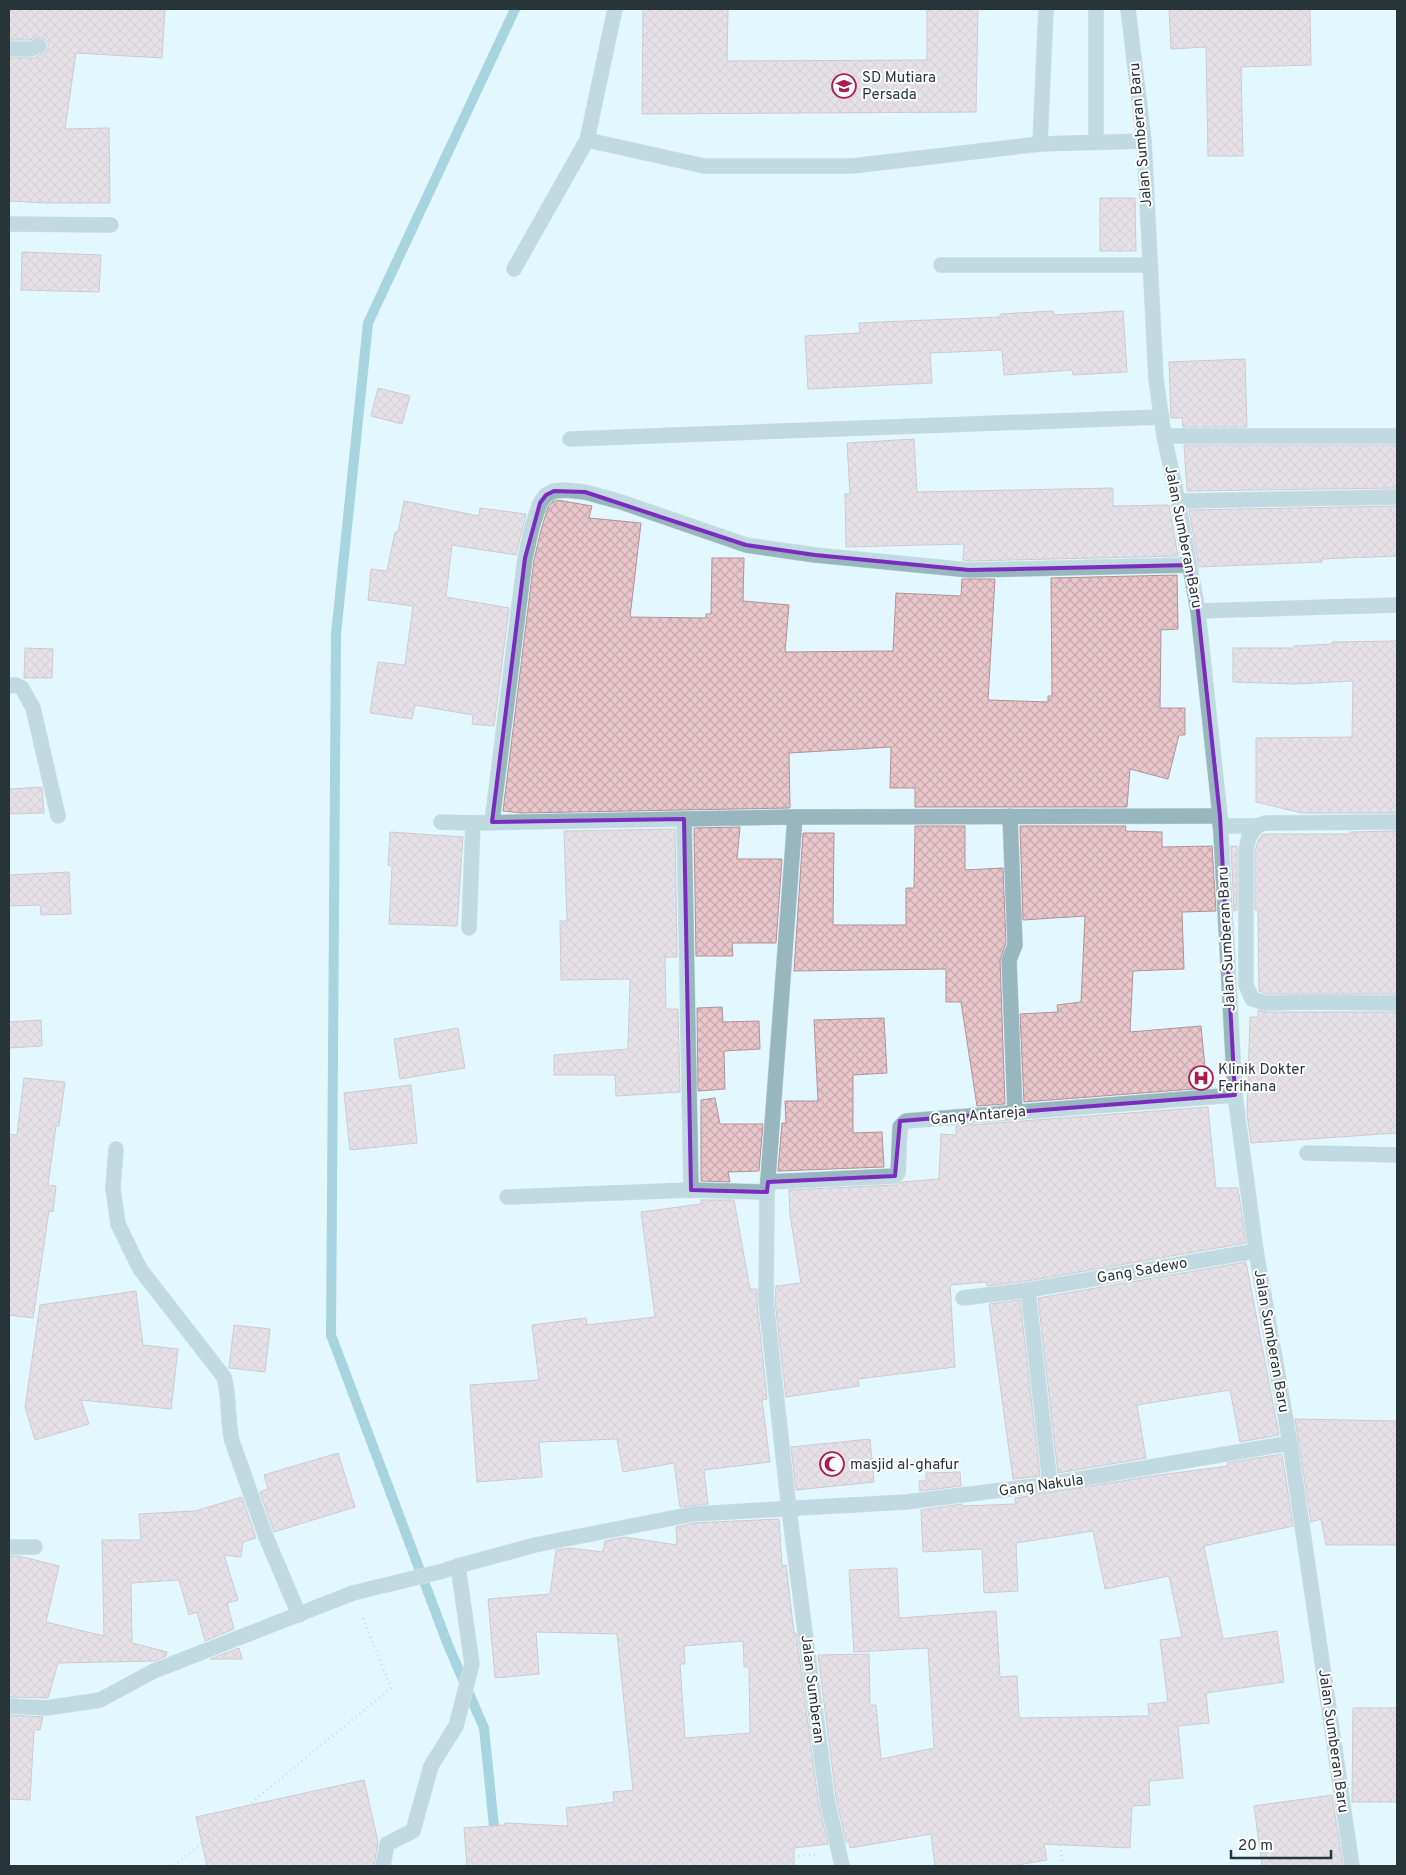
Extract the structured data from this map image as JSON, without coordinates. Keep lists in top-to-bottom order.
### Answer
{
  "streets": {
    "street": [
      "Jalan Sumberan Baru",
      "Gang Antareja",
      "Gang Sadewo",
      "Gang Nakula",
      "Jalan Sumberan"
    ]
  },
  "crossings": [
    ["Jalan Sumberan Baru", "Gang Antareja"],
    ["Jalan Sumberan Baru", "Gang Sadewo"],
    ["Jalan Sumberan Baru", "Gang Nakula"],
    ["Gang Antareja", "Jalan Sumberan"],
    ["Gang Nakula", "Jalan Sumberan"]
  ],
  "places": {
    "school or university": ["SD Mutiara Persada"],
    "hospital": ["Klinik Dokter Ferihana"],
    "mosque": ["masjid al-ghafur"]
  },
  "scale_bar": "20 m"
}
